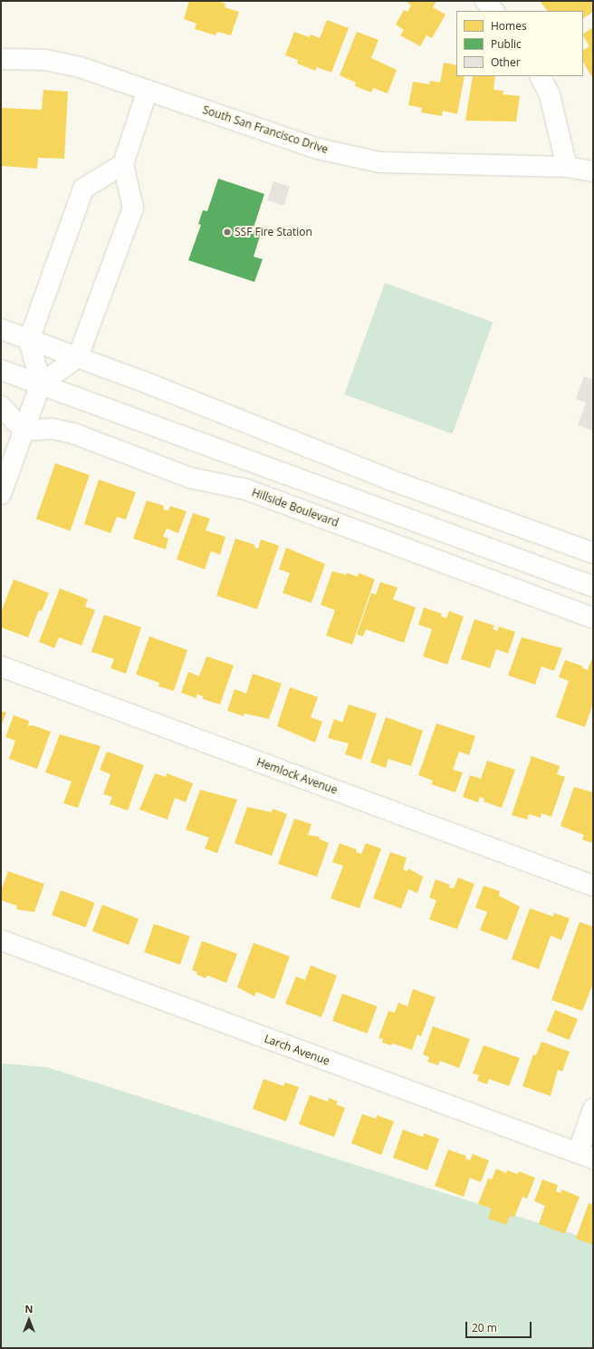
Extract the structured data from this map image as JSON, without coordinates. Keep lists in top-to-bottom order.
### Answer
{
  "streets": {
    "street": [
      "South San Francisco Drive",
      "Hillside Boulevard",
      "Hemlock Avenue",
      "Larch Avenue"
    ]
  },
  "places": ["SSF Fire Station"],
  "legend": ["Homes", "Public", "Other"],
  "scale_bar": "20 m",
  "north": "top"
}
